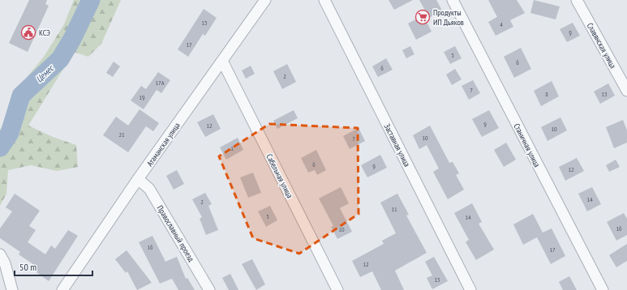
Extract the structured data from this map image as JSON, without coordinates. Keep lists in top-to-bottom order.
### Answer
{
  "streets": {
    "street": [
      "Славянская улица",
      "Атаманская улица",
      "Заставная улица",
      "Станичная улица",
      "Сабельная улица",
      "Православный проезд"
    ]
  },
  "crossings": [
    ["Атаманская улица", "Сабельная улица"],
    ["Атаманская улица", "Православный проезд"]
  ],
  "water": ["Цемес"],
  "places": {
    "supermarket": ["Продукты ИП Дьяков"],
    "public building": ["КСЭ"]
  },
  "house_numbers": [
    "15",
    "4",
    "9",
    "17",
    "5",
    "6",
    "6",
    "2",
    "17А",
    "7",
    "8",
    "13",
    "19",
    "9",
    "12",
    "10",
    "21",
    "10",
    "7",
    "1",
    "6",
    "9",
    "12",
    "14",
    "2",
    "11",
    "5",
    "14",
    "16",
    "10",
    "16",
    "17",
    "12",
    "15"
  ],
  "scale_bar": "50 m"
}
